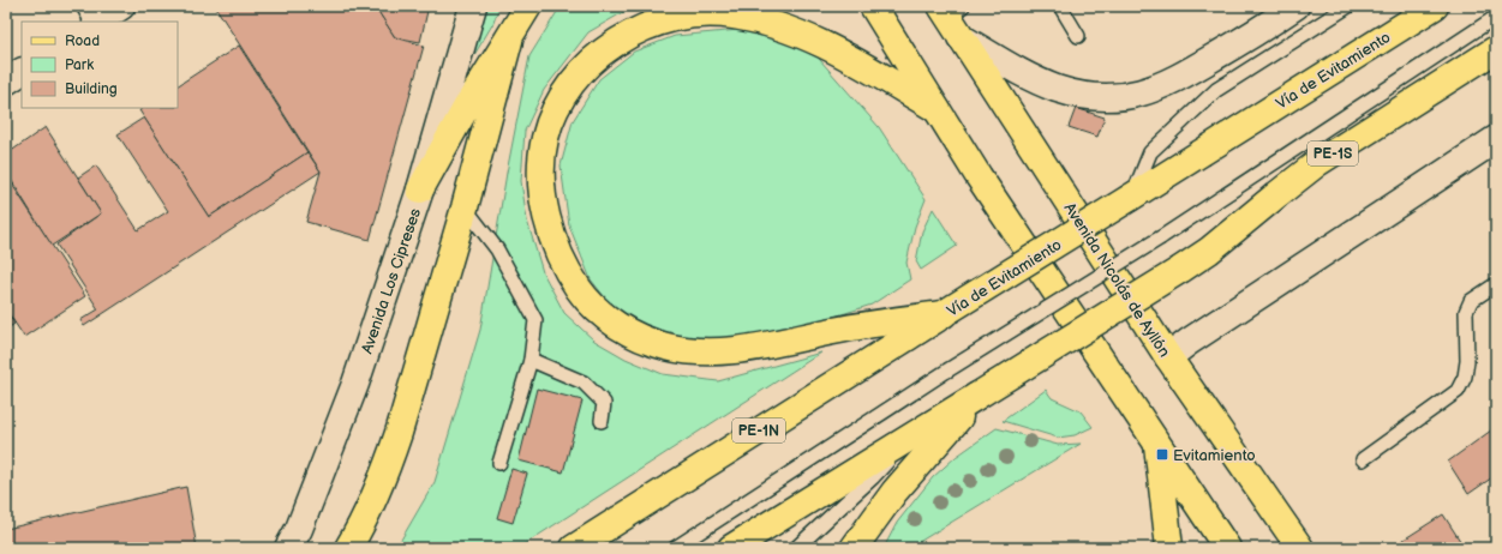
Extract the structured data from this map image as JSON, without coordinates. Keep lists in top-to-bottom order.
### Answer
{
  "streets": {
    "main road": [
      "Vía de Evitamiento",
      "PE-1S",
      "Avenida Nicolás de Ayllón",
      "PE-1N"
    ],
    "street": ["Avenida Los Cipreses"]
  },
  "places": {
    "transit": ["Evitamiento"]
  },
  "legend": ["Road", "Park", "Building"]
}
